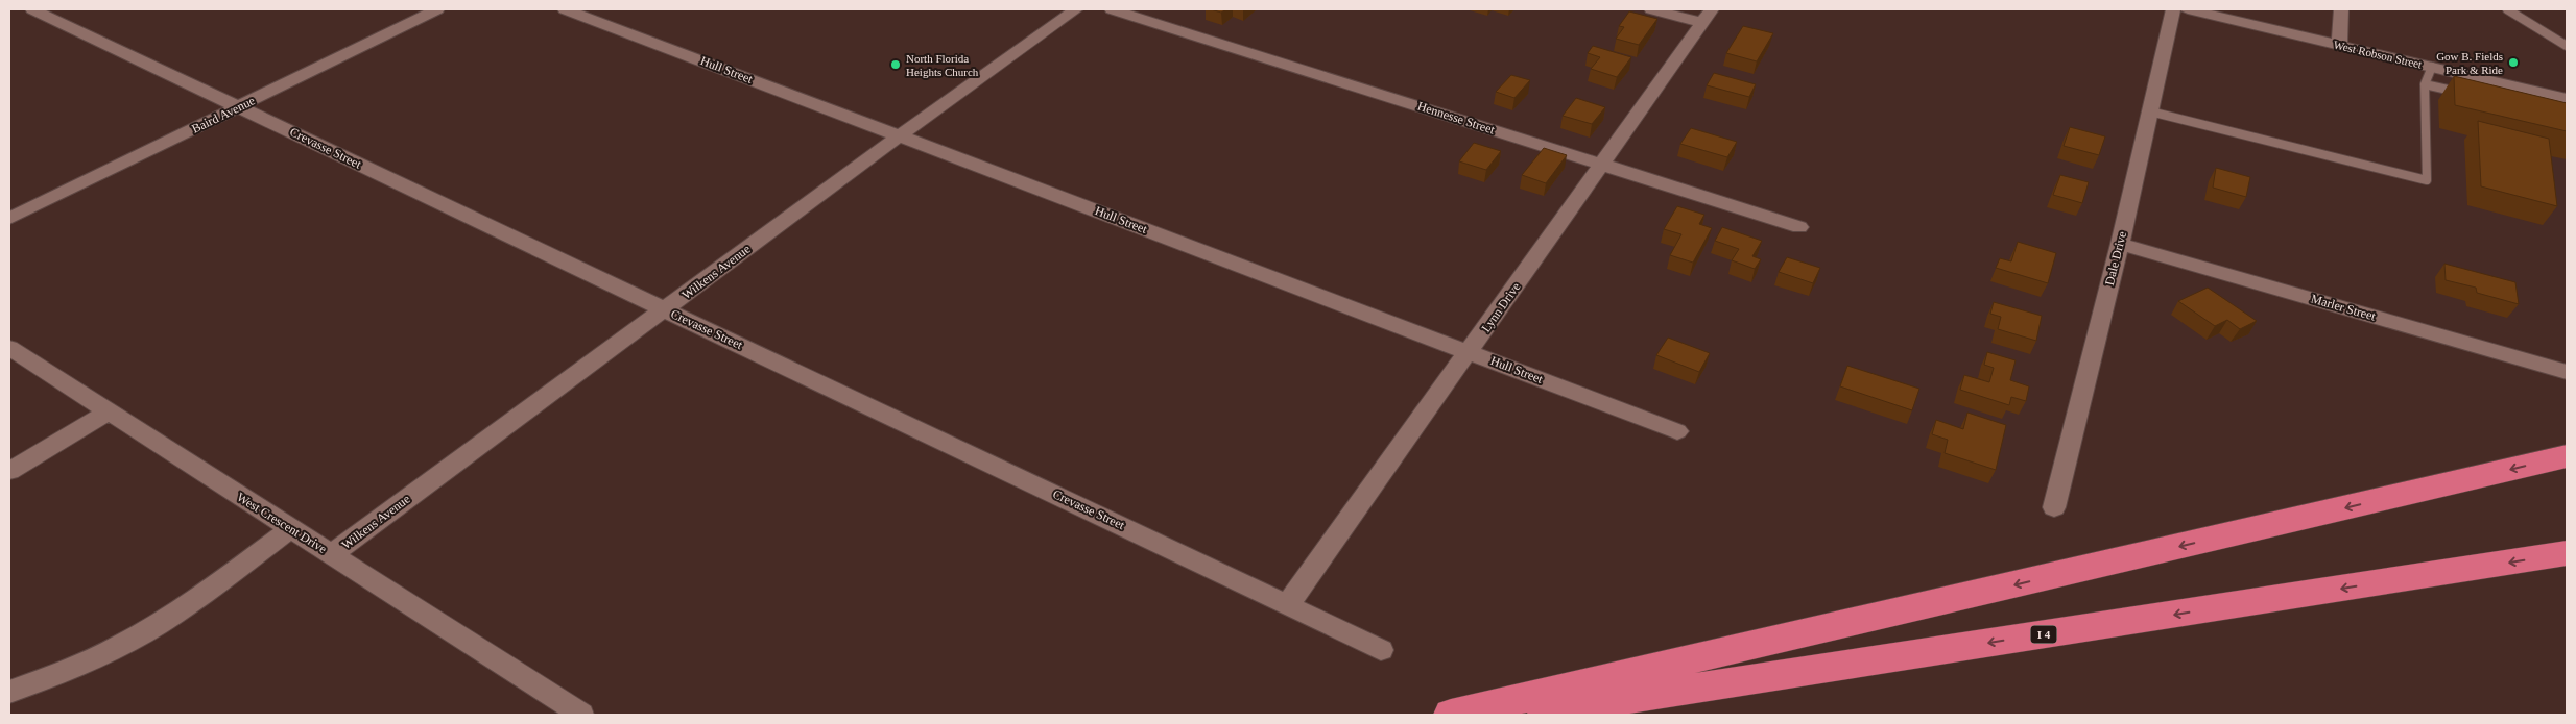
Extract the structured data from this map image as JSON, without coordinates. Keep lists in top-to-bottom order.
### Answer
{
  "streets": {
    "highway": ["I 4"],
    "street": [
      "West Robson Street",
      "Hull Street",
      "Baird Avenue",
      "Hennesse Street",
      "Crevasse Street",
      "Dale Drive",
      "Wilkens Avenue",
      "Lynn Drive",
      "Marler Street",
      "West Crescent Drive"
    ]
  },
  "crossings": [
    ["Hull Street", "Wilkens Avenue"],
    ["Hull Street", "Lynn Drive"],
    ["Baird Avenue", "Crevasse Street"],
    ["Hennesse Street", "Lynn Drive"],
    ["Crevasse Street", "Wilkens Avenue"],
    ["Crevasse Street", "Lynn Drive"],
    ["Dale Drive", "Marler Street"],
    ["Wilkens Avenue", "West Crescent Drive"]
  ],
  "places": ["Gow B. Fields Park & Ride", "North Florida Heights Church"]
}
